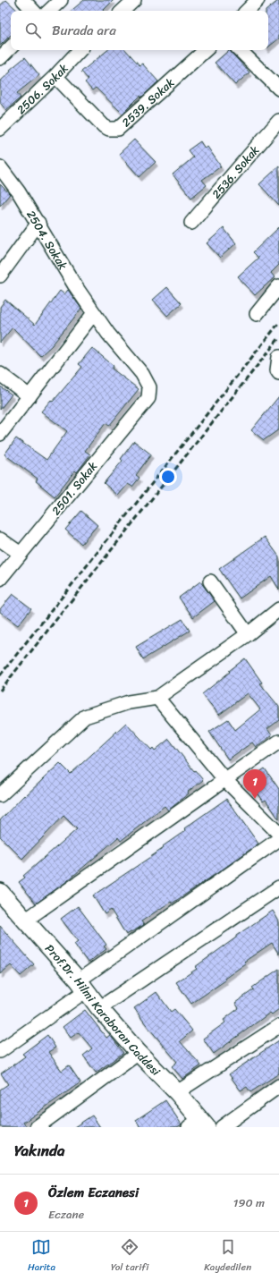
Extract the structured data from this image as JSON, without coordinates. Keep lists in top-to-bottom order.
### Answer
{
  "streets": {
    "street": [
      "2506. Sokak",
      "2539. Sokak",
      "2536. Sokak",
      "2504. Sokak",
      "2501. Sokak",
      "Prof.Dr. Hilmi Karaboran Caddesi"
    ]
  },
  "crossings": [
    ["2506. Sokak", "2539. Sokak"],
    ["2504. Sokak", "2501. Sokak"]
  ],
  "page": {
    "search": "Burada ara",
    "pins": "1",
    "heading": "Yakında",
    "list": [
      {
        "mark": "1",
        "name": "Özlem Eczanesi",
        "note": "Eczane",
        "value": "190 m"
      }
    ],
    "nav": ["Harita", "Yol tarifi", "Kaydedilen"]
  }
}
